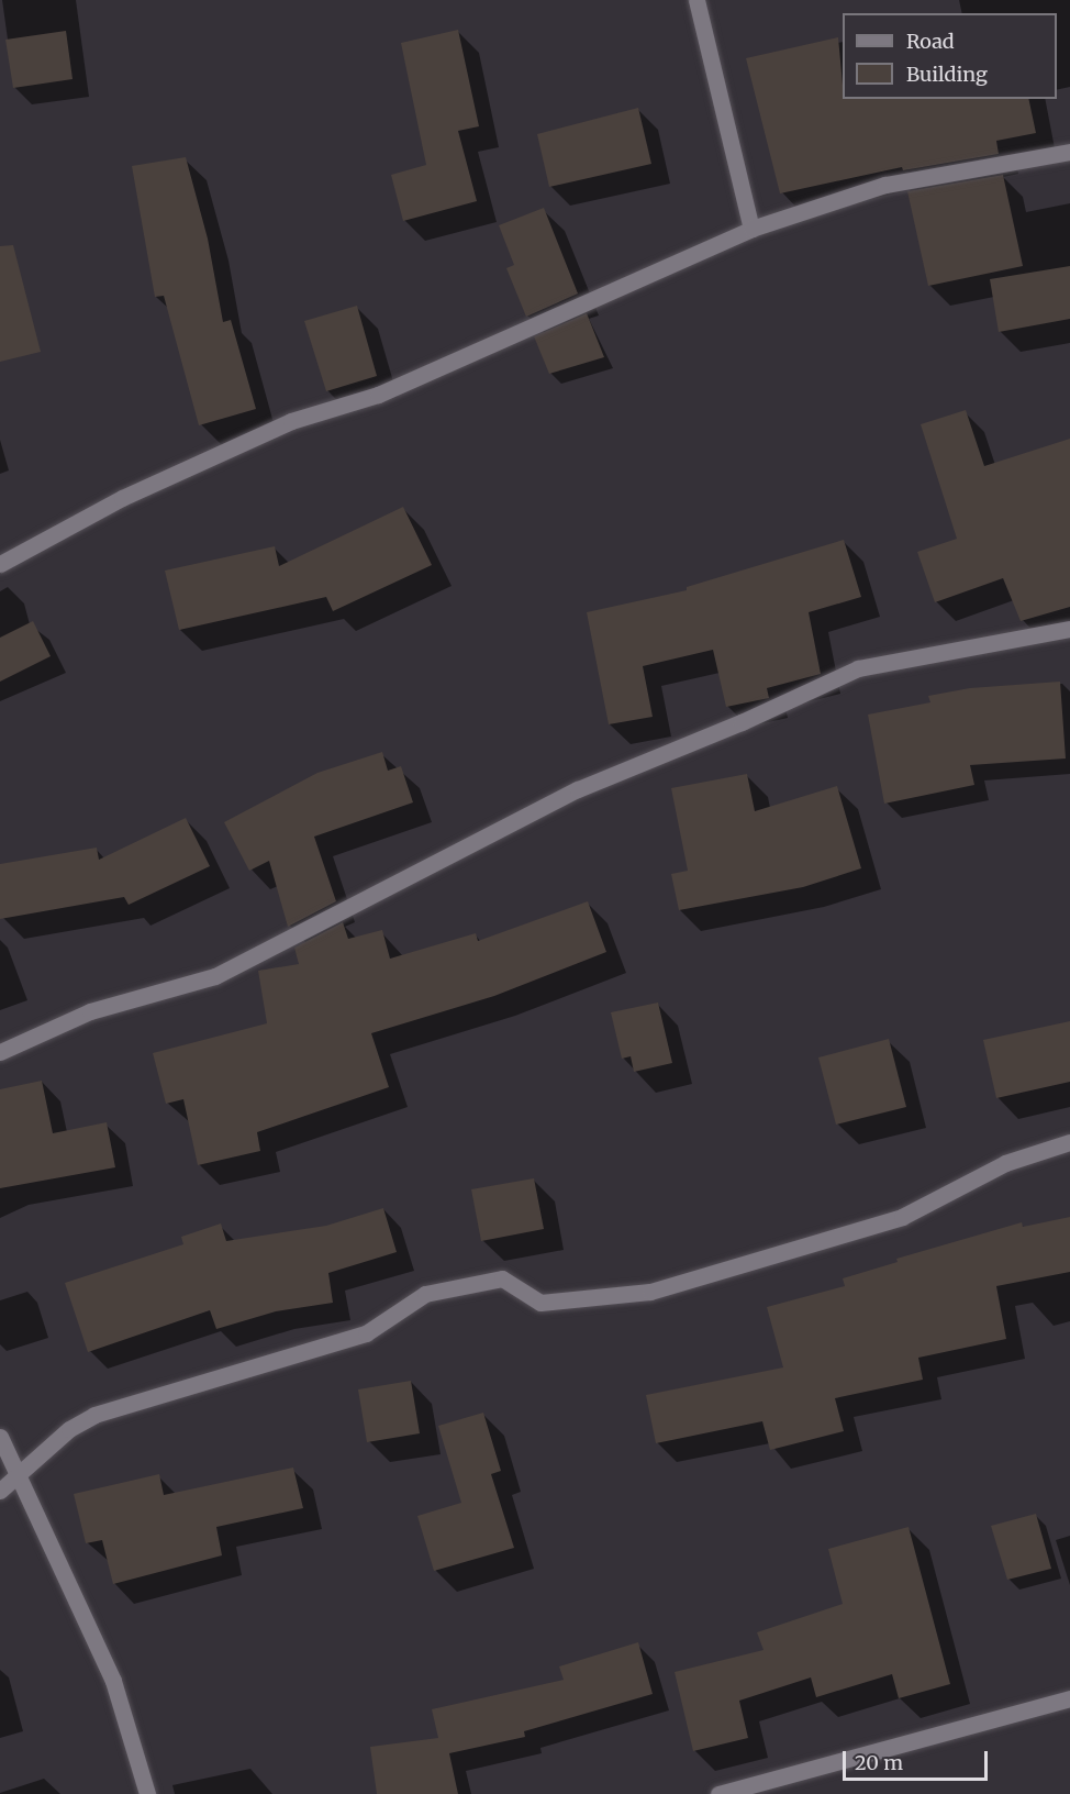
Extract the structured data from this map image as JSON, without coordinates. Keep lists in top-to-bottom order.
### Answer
{
  "legend": ["Road", "Building"],
  "scale_bar": "20 m"
}
